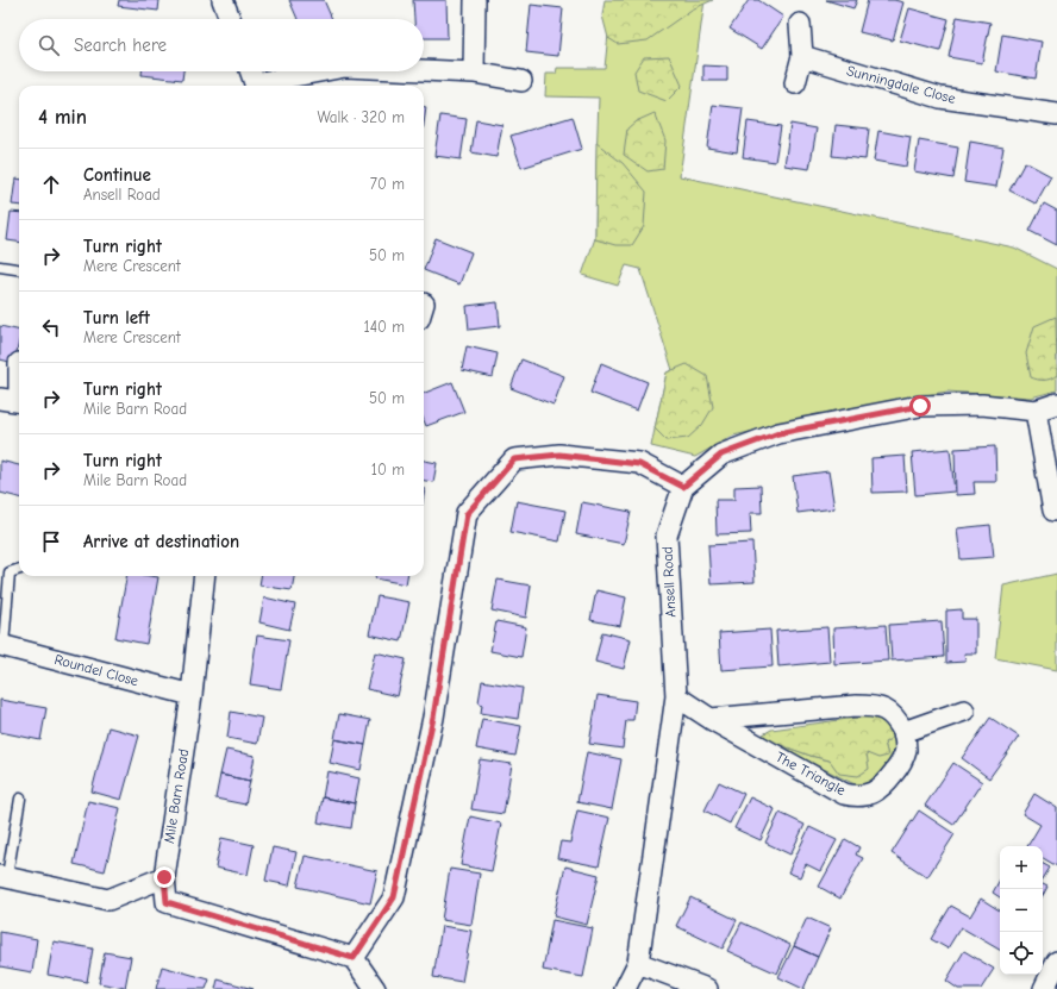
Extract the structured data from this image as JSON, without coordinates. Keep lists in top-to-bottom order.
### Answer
{
  "streets": {
    "street": [
      "Sunningdale Close",
      "Ansell Road",
      "Roundel Close",
      "The Triangle",
      "Mile Barn Road"
    ]
  },
  "crossings": [
    ["Ansell Road", "The Triangle"],
    ["Roundel Close", "Mile Barn Road"]
  ],
  "page": {
    "search": "Search here",
    "heading": ["4 min", "Walk · 320 m"],
    "list": [
      ["Continue", "Ansell Road", "70 m"],
      ["Turn right", "Mere Crescent", "50 m"],
      ["Turn left", "Mere Crescent", "140 m"],
      ["Turn right", "Mile Barn Road", "50 m"],
      ["Turn right", "Mile Barn Road", "10 m"],
      "Arrive at destination"
    ],
    "map_buttons": ["+", "−"]
  }
}
